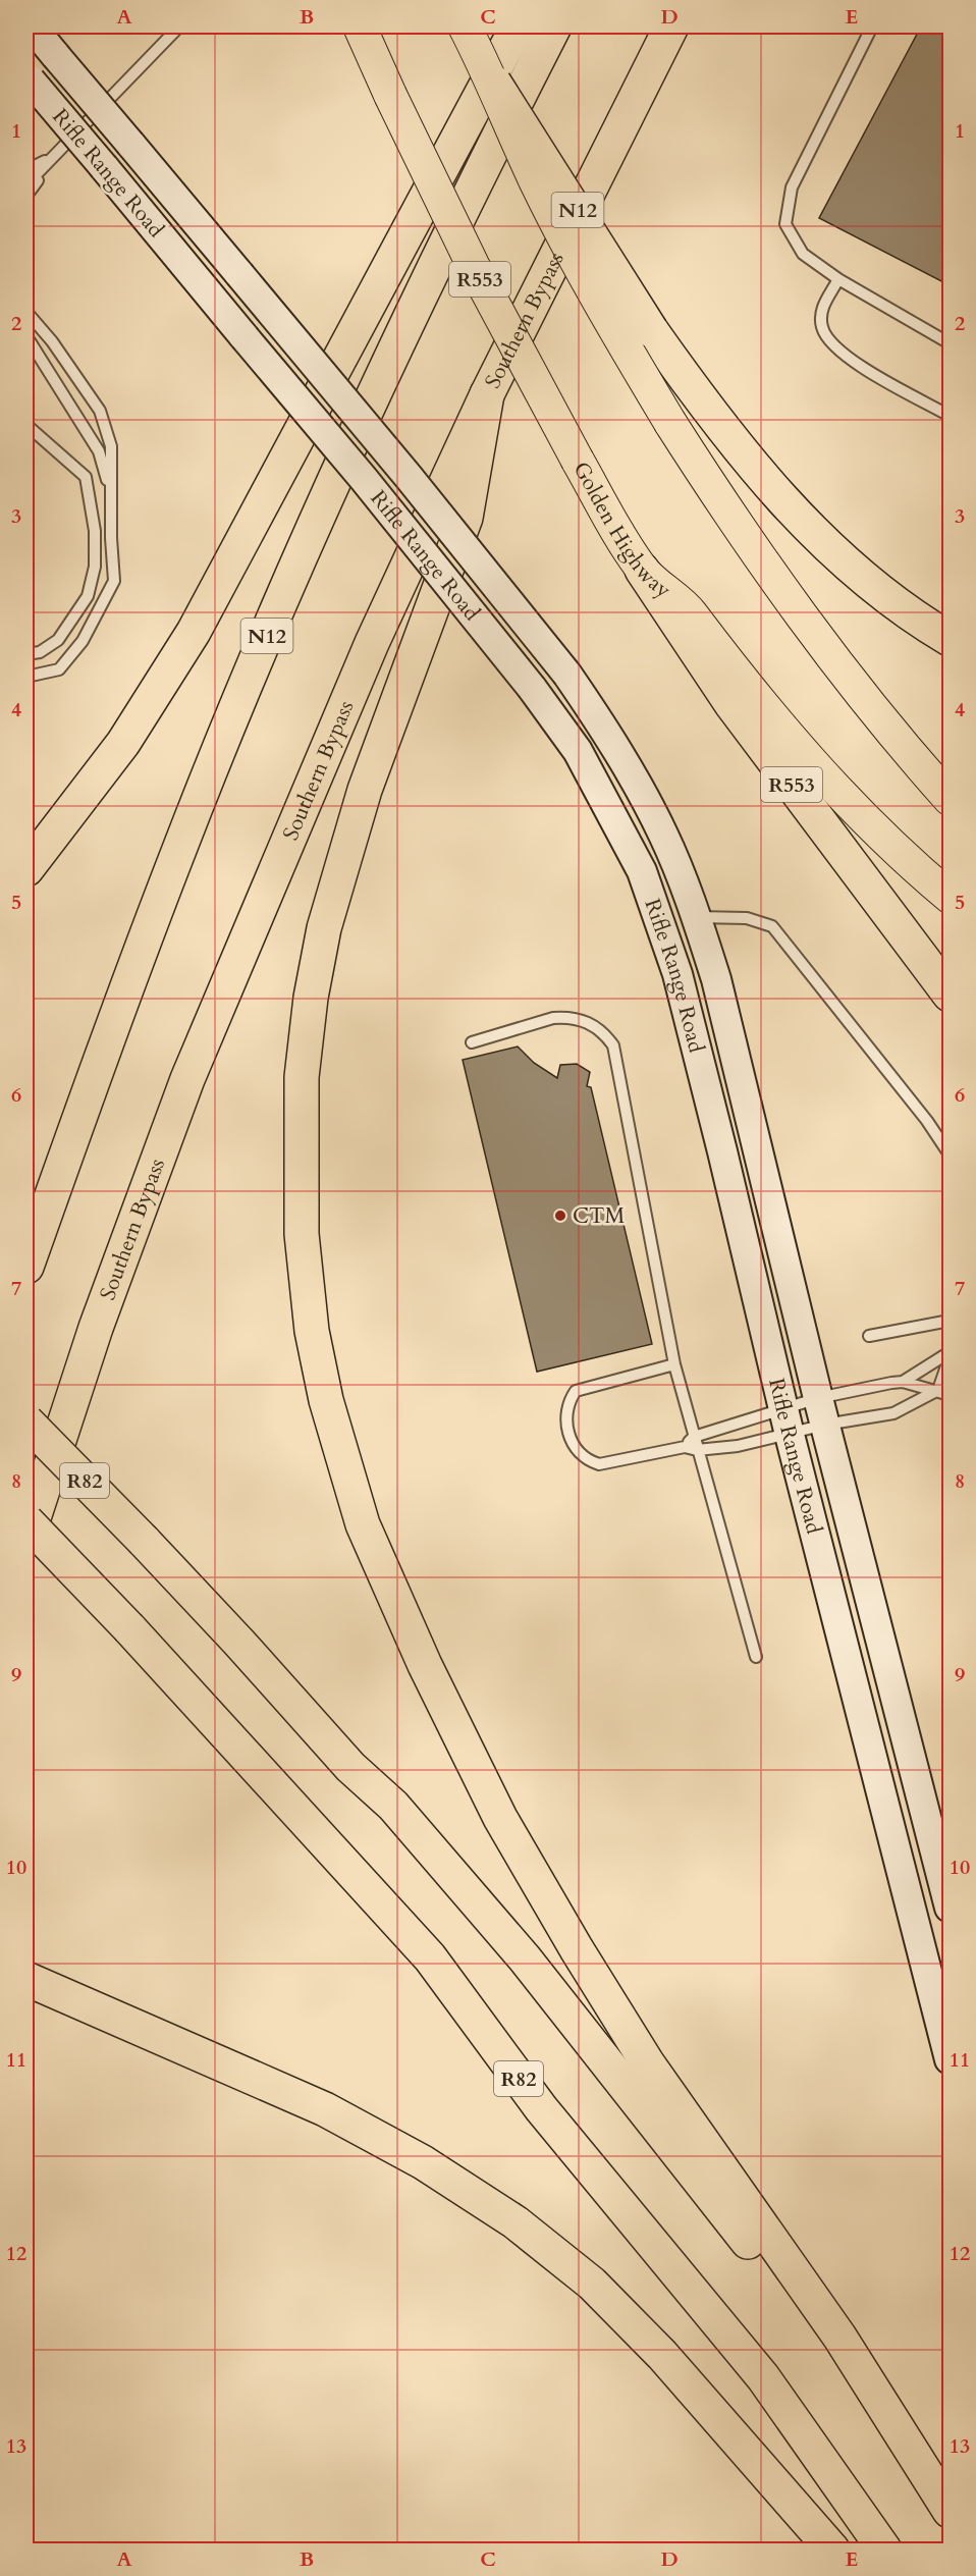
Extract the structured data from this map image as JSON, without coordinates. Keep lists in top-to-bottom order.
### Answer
{
  "streets": {
    "highway": [
      "N12",
      "R553",
      "Southern Bypass",
      "Golden Highway",
      "R82"
    ],
    "main road": ["Rifle Range Road"]
  },
  "places": ["CTM"],
  "grid": {
    "columns": [
      "A",
      "B",
      "C",
      "D",
      "E"
    ],
    "rows": [
      "1",
      "2",
      "3",
      "4",
      "5",
      "6",
      "7",
      "8",
      "9",
      "10",
      "11",
      "12",
      "13"
    ]
  }
}
